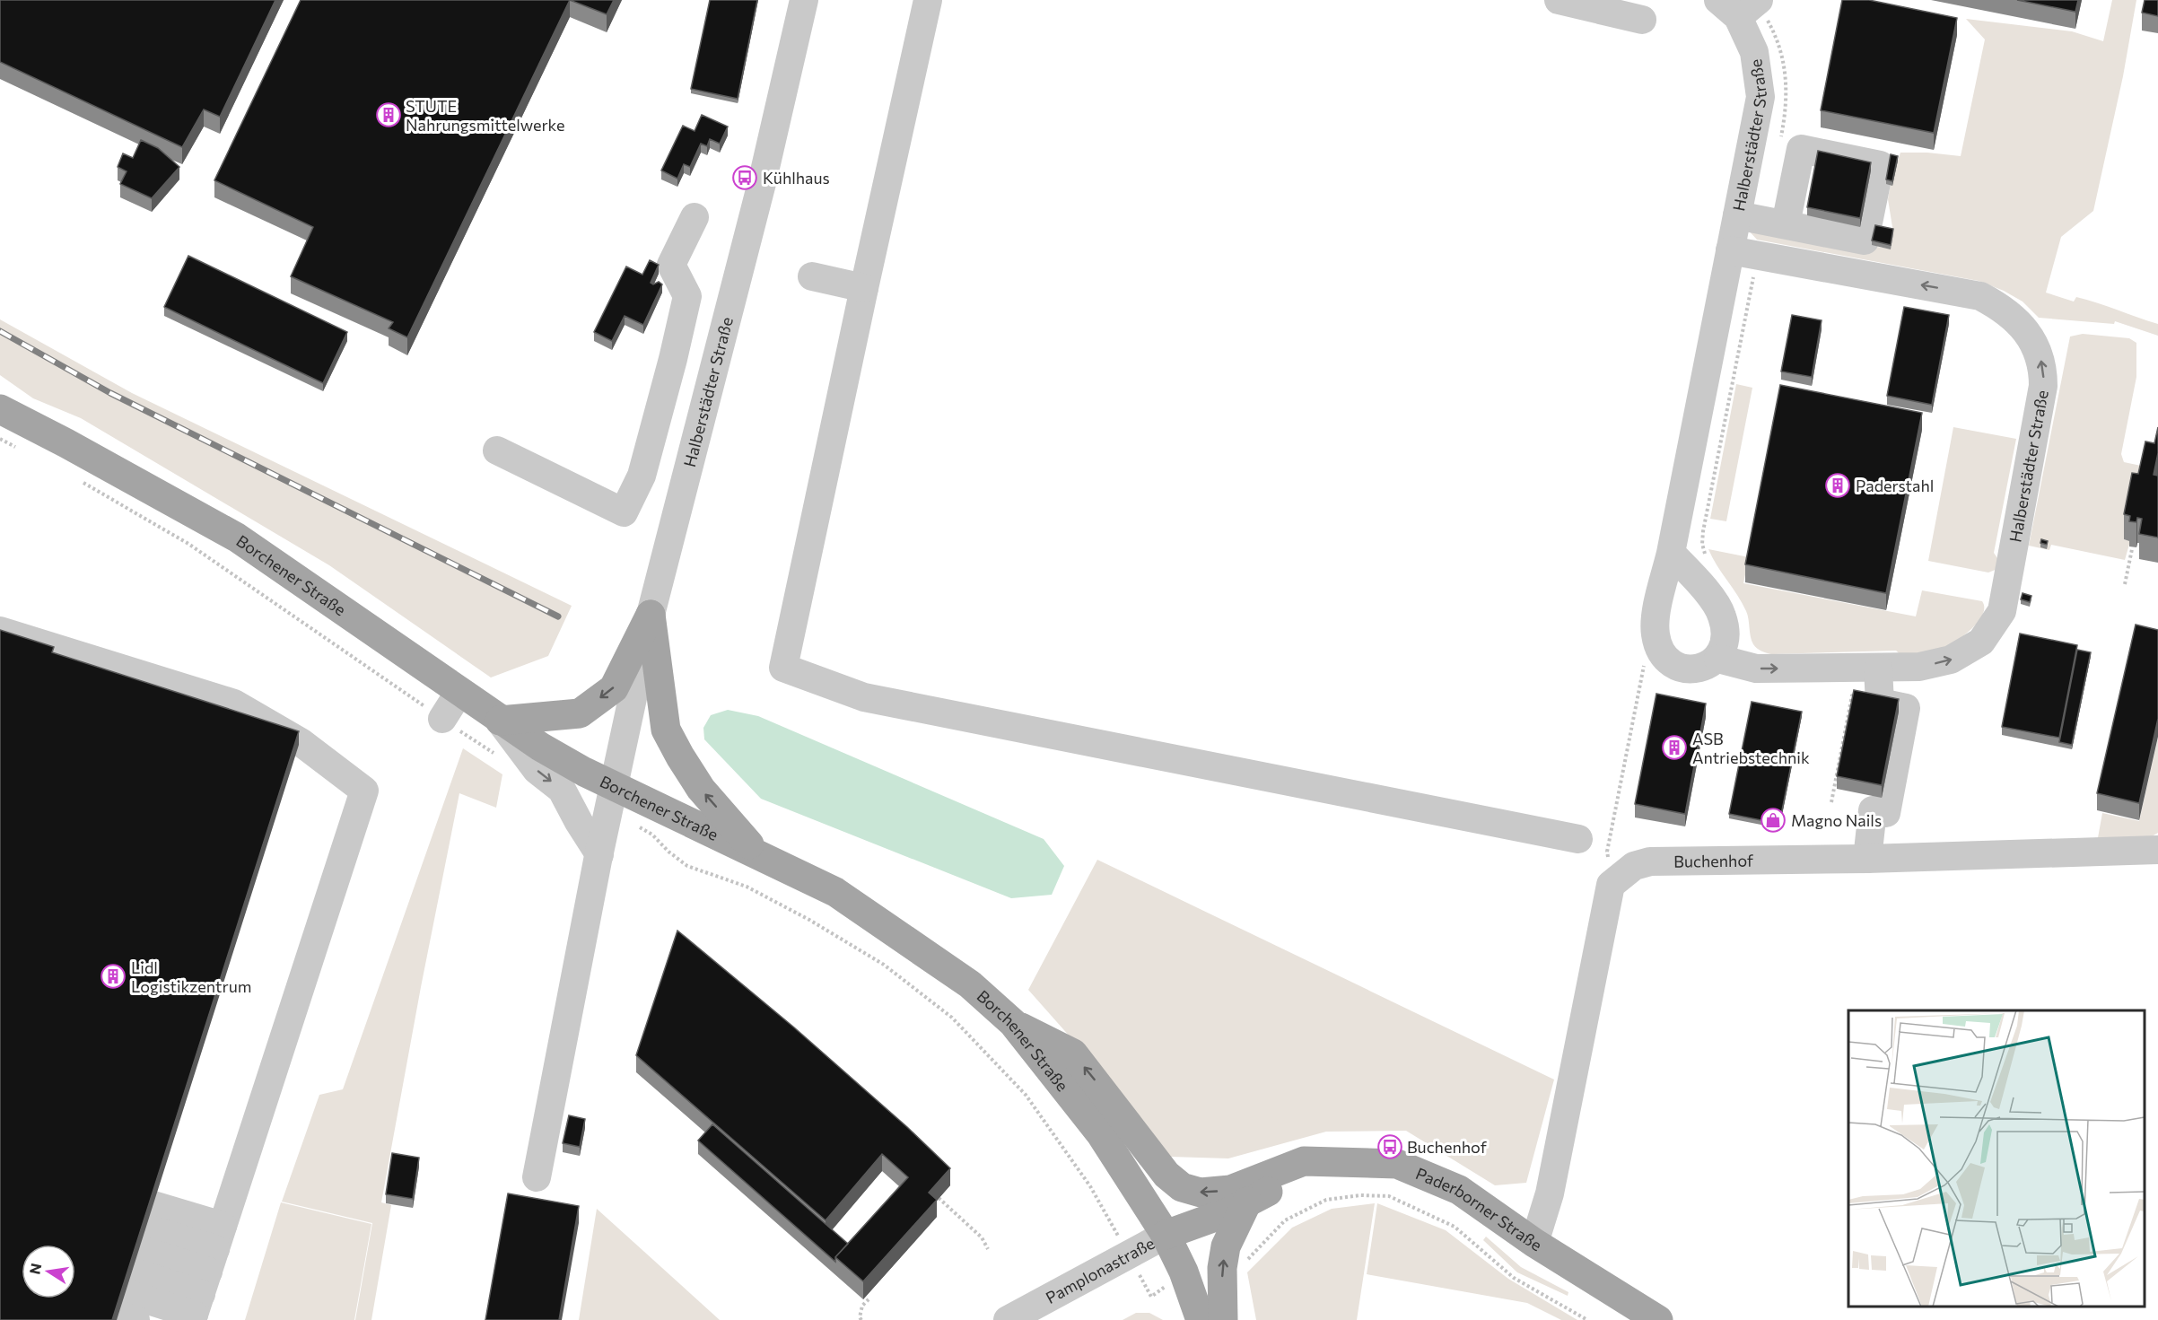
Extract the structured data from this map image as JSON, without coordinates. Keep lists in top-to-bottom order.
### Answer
{
  "streets": {
    "main road": ["Borchener Straße", "Paderborner Straße"],
    "street": ["Halberstädter Straße", "Buchenhof", "Pamplonastraße"]
  },
  "crossings": [
    ["Halberstädter Straße", "Borchener Straße"],
    ["Borchener Straße", "Paderborner Straße"],
    ["Borchener Straße", "Pamplonastraße"],
    ["Paderborner Straße", "Pamplonastraße"]
  ],
  "places": {
    "building": [
      "STUTE Nahrungsmittelwerke",
      "Paderstahl",
      "ASB Antriebstechnik",
      "Lidl Logistikzentrum"
    ],
    "bus stop": ["Kühlhaus", "Buchenhof"],
    "shop": ["Magno Nails"]
  },
  "north": "left"
}
